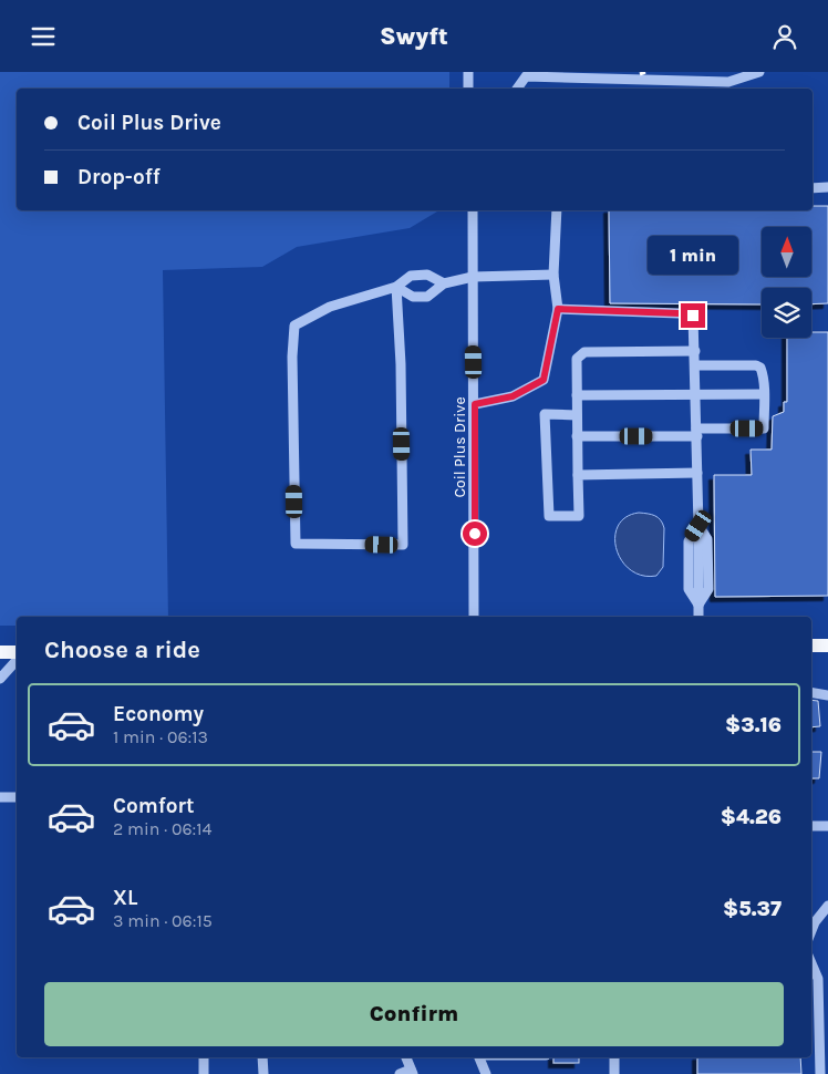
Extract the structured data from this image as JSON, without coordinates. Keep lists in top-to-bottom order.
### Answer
{
  "streets": {
    "street": ["Coil Plus Drive"]
  },
  "north": "top",
  "page": {
    "header": "Swyft",
    "banner": ["Coil Plus Drive", "Drop-off"],
    "bubble": "1 min",
    "heading": "Choose a ride",
    "list": [
      {
        "name": "Economy",
        "note": "1 min · 06:13",
        "value": "$3.16"
      },
      {
        "name": "Comfort",
        "note": "2 min · 06:14",
        "value": "$4.26"
      },
      {
        "name": "XL",
        "note": "3 min · 06:15",
        "value": "$5.37"
      }
    ],
    "buttons": "Confirm"
  }
}
